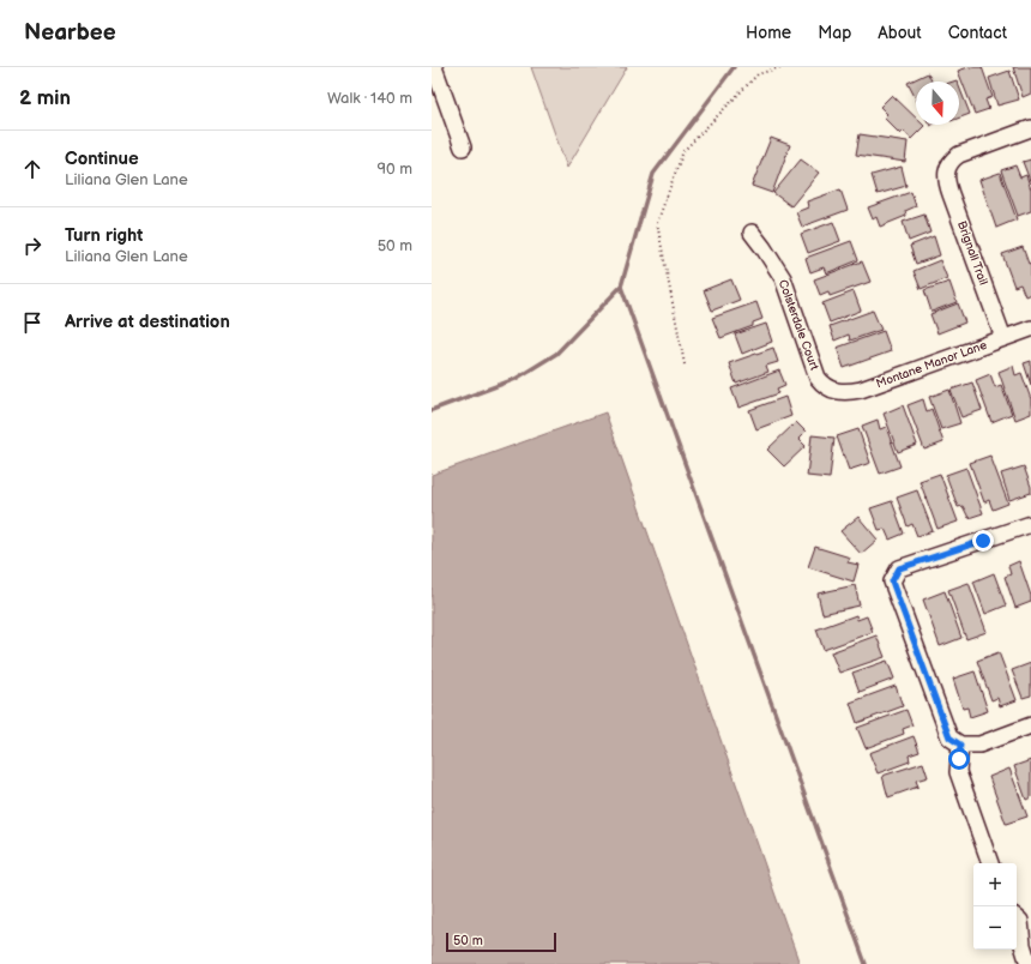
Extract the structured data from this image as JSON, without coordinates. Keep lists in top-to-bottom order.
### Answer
{
  "streets": {
    "street": ["Brignall Trail", "Colsterdale Court", "Montane Manor Lane"]
  },
  "crossings": [
    ["Brignall Trail", "Montane Manor Lane"],
    ["Colsterdale Court", "Montane Manor Lane"]
  ],
  "scale_bar": "50 m",
  "north": "bottom",
  "page": {
    "header": "Nearbee",
    "nav": [
      "Home",
      "Map",
      "About",
      "Contact"
    ],
    "heading": ["2 min", "Walk · 140 m"],
    "list": [
      ["Continue", "Liliana Glen Lane", "90 m"],
      ["Turn right", "Liliana Glen Lane", "50 m"],
      "Arrive at destination"
    ],
    "map_buttons": ["+", "−"],
    "scale": "50 m"
  }
}
